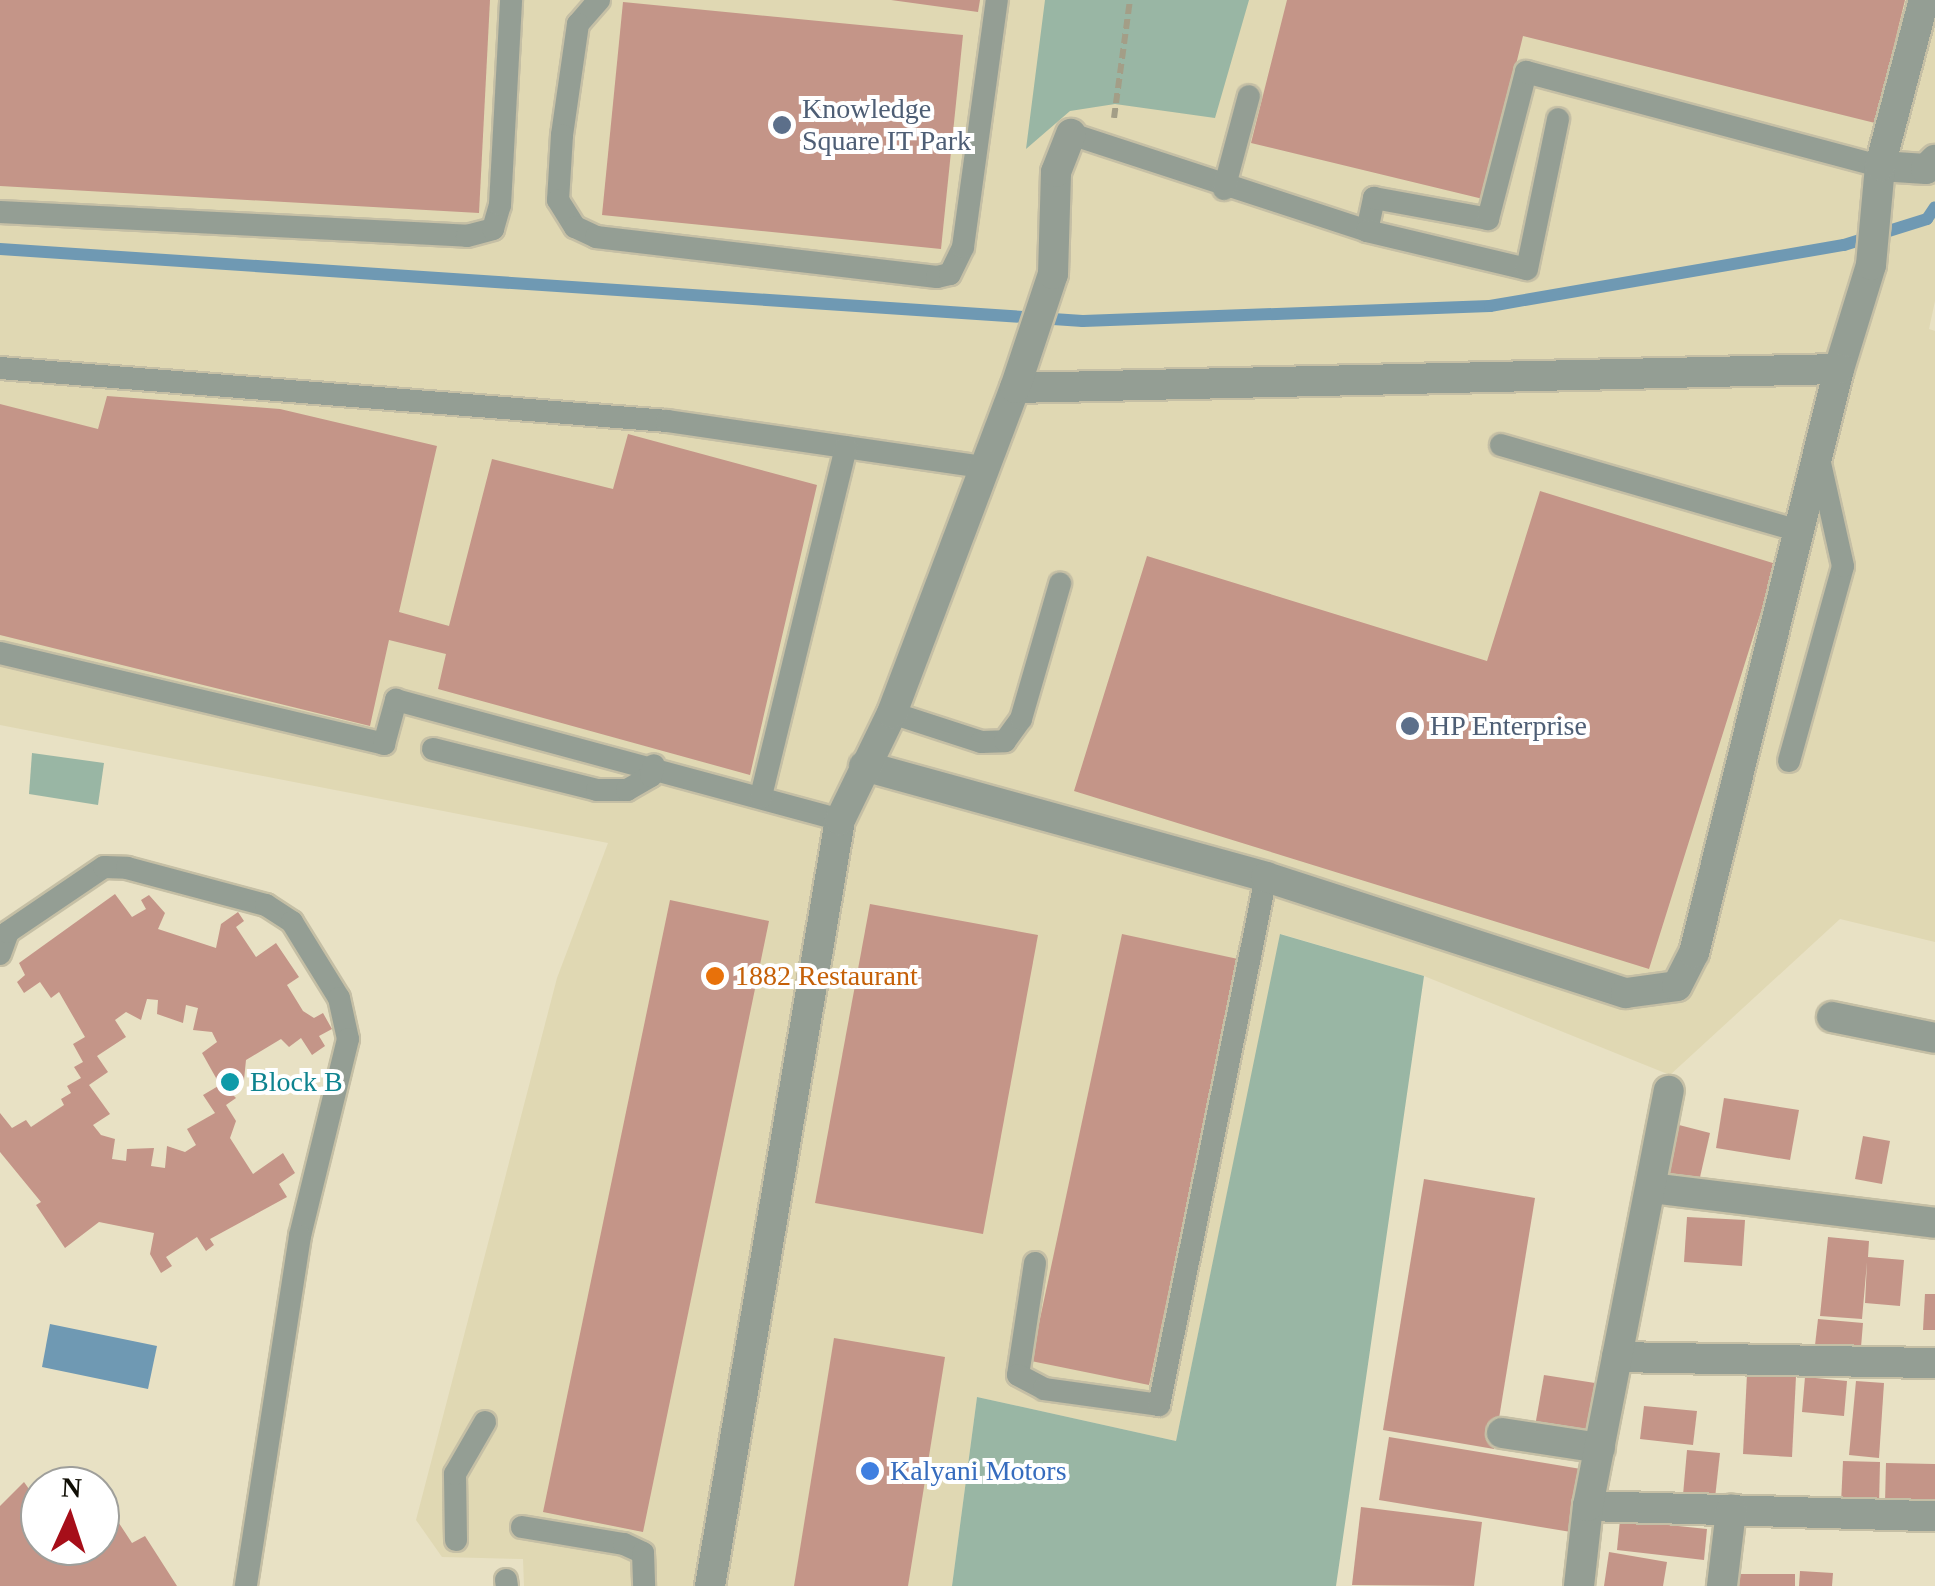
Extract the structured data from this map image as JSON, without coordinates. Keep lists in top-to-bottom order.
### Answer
{
  "places": [
    "Knowledge Square IT Park",
    "HP Enterprise",
    "1882 Restaurant",
    "Block B",
    "Kalyani Motors"
  ],
  "north": "top"
}
